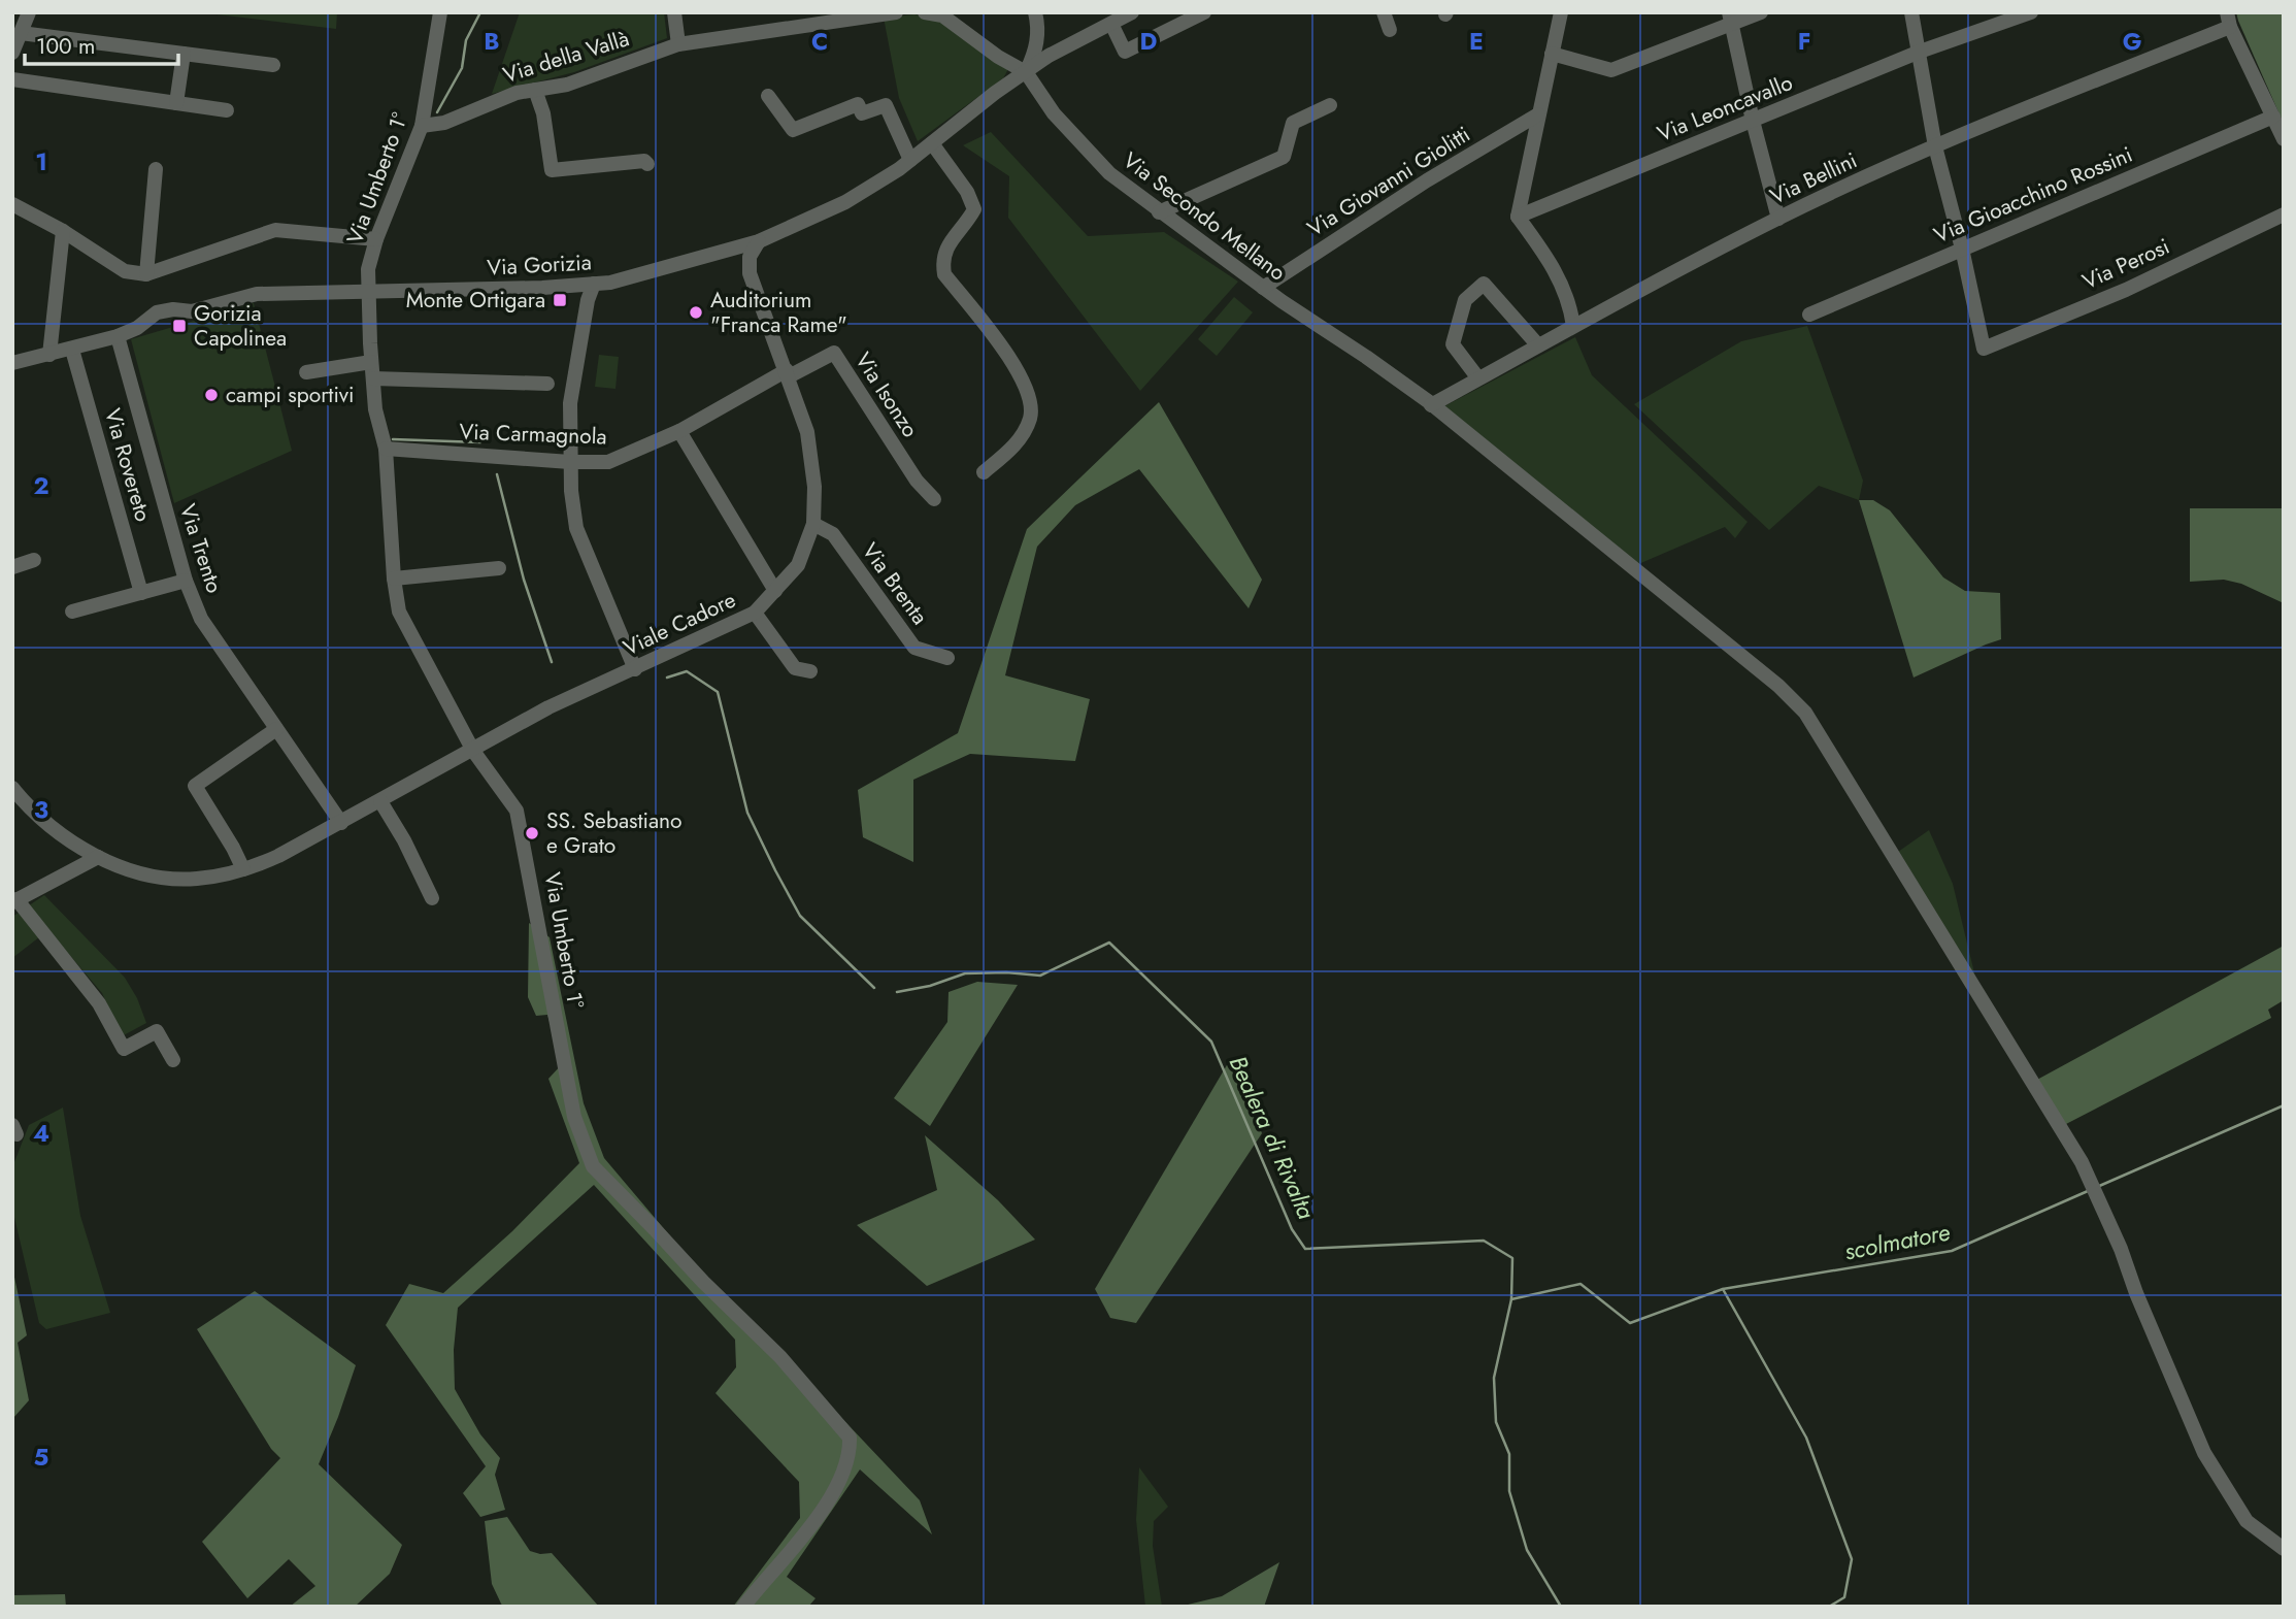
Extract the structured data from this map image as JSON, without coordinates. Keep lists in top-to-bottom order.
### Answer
{
  "streets": {
    "street": [
      "Via della Vallà",
      "Via Leoncavallo",
      "Via Umberto 1°",
      "Via Bellini",
      "Via Giovanni Giolitti",
      "Via Gioacchino Rossini",
      "Via Secondo Mellano",
      "Via Perosi",
      "Via Gorizia",
      "Via Isonzo",
      "Via Carmagnola",
      "Via Rovereto",
      "Via Trento",
      "Via Brenta",
      "Viale Cadore"
    ]
  },
  "crossings": [
    ["Via della Vallà", "Via Umberto 1°"],
    ["Via Umberto 1°", "Via Gorizia"],
    ["Via Umberto 1°", "Via Carmagnola"],
    ["Via Umberto 1°", "Viale Cadore"],
    ["Via Bellini", "Via Secondo Mellano"],
    ["Via Giovanni Giolitti", "Via Secondo Mellano"],
    ["Via Gioacchino Rossini", "Via Perosi"],
    ["Via Secondo Mellano", "Via Gorizia"],
    ["Via Gorizia", "Via Rovereto"],
    ["Via Gorizia", "Via Trento"],
    ["Via Gorizia", "Viale Cadore"],
    ["Via Isonzo", "Via Carmagnola"],
    ["Via Isonzo", "Viale Cadore"],
    ["Via Carmagnola", "Viale Cadore"],
    ["Via Trento", "Viale Cadore"],
    ["Via Brenta", "Viale Cadore"]
  ],
  "water": ["Bealera di Rivalta", "scolmatore"],
  "places": {
    "transit": ["Monte Ortigara", "Gorizia Capolinea"],
    "other": ["Auditorium \"Franca Rame\"", "campi sportivi", "SS. Sebastiano e Grato"]
  },
  "scale_bar": "100 m",
  "grid": {
    "columns": [
      "B",
      "C",
      "D",
      "E",
      "F",
      "G"
    ],
    "rows": [
      "1",
      "2",
      "3",
      "4",
      "5"
    ]
  }
}
